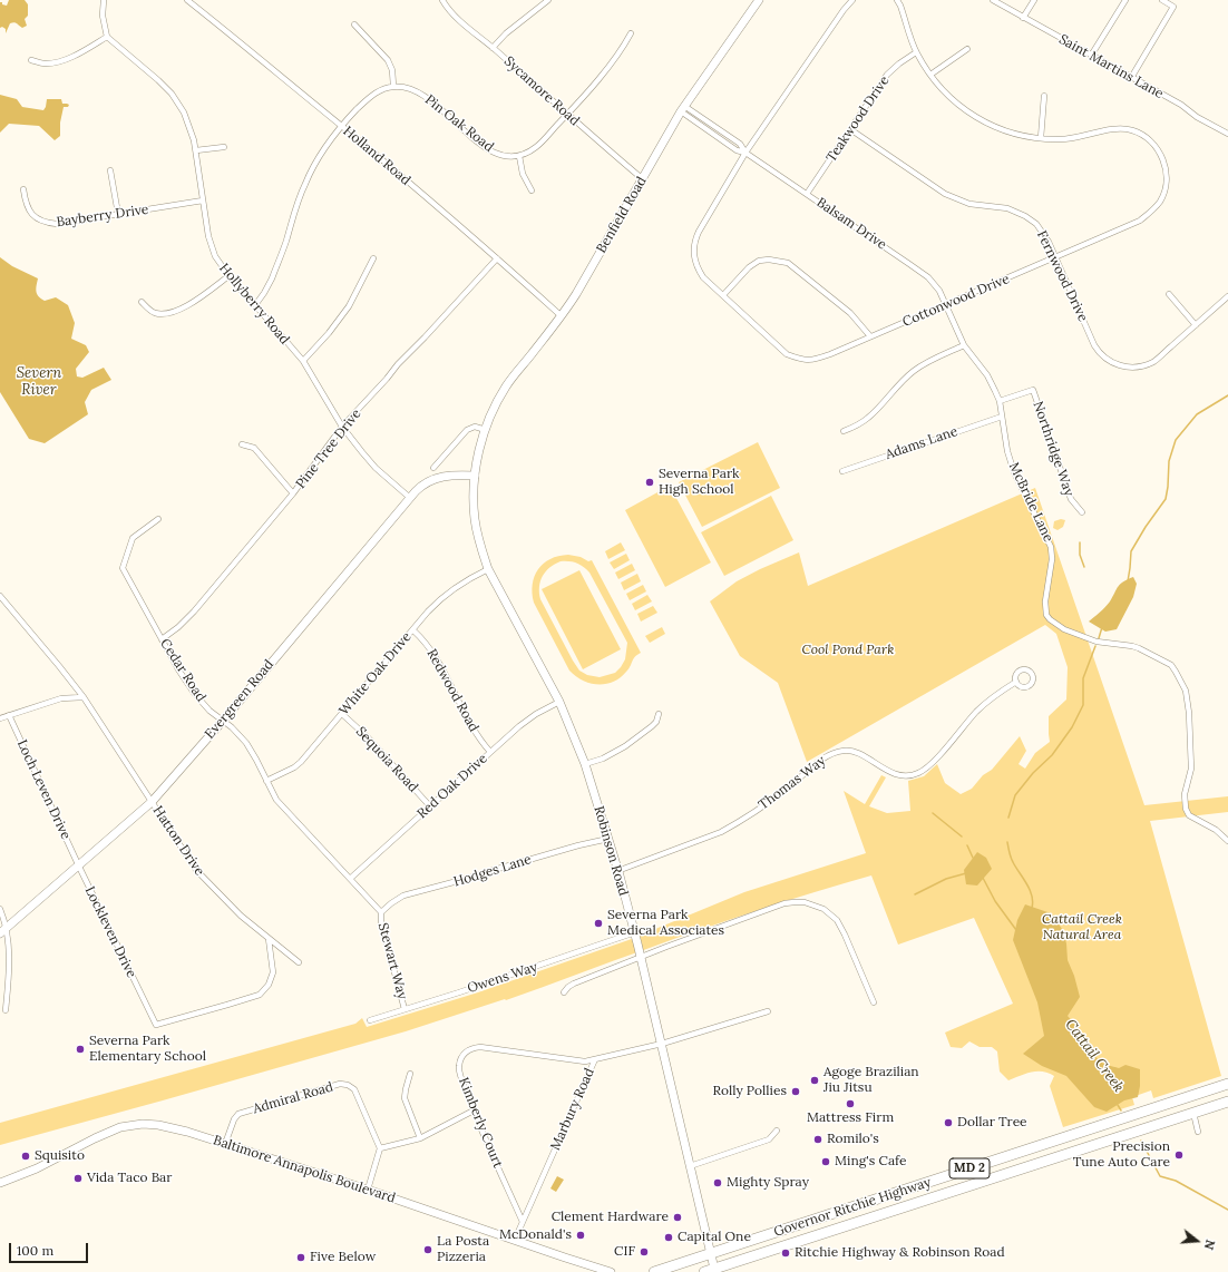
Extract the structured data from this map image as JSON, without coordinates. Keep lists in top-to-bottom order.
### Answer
{
  "streets": {
    "highway": ["MD 2", "Governor Ritchie Highway"],
    "main road": [
      "Benfield Road",
      "Evergreen Road",
      "Robinson Road",
      "Baltimore Annapolis Boulevard"
    ],
    "street": [
      "Saint Martins Lane",
      "Sycamore Road",
      "Teakwood Drive",
      "Pin Oak Road",
      "Holland Road",
      "Bayberry Drive",
      "Balsam Drive",
      "Fernwood Drive",
      "Cottonwood Drive",
      "Hollyberry Road",
      "Adams Lane",
      "Pine Tree Drive",
      "Northridge Way",
      "McBride Lane",
      "Cedar Road",
      "White Oak Drive",
      "Redwood Road",
      "Sequoia Road",
      "Thomas Way",
      "Red Oak Drive",
      "Loch Leven Drive",
      "Hatton Drive",
      "Hodges Lane",
      "Lockleven Drive",
      "Stewart Way",
      "Owens Way",
      "Admiral Road",
      "Marbury Road",
      "Kimberly Court"
    ]
  },
  "crossings": [
    ["Sycamore Road", "Benfield Road"],
    ["Teakwood Drive", "Balsam Drive"],
    ["Teakwood Drive", "Fernwood Drive"],
    ["Teakwood Drive", "Cottonwood Drive"],
    ["Holland Road", "Benfield Road"],
    ["Holland Road", "Pine Tree Drive"],
    ["Benfield Road", "Balsam Drive"],
    ["Benfield Road", "Evergreen Road"],
    ["Benfield Road", "Robinson Road"],
    ["Bayberry Drive", "Hollyberry Road"],
    ["Balsam Drive", "Cottonwood Drive"],
    ["Balsam Drive", "McBride Lane"],
    ["Fernwood Drive", "Cottonwood Drive"],
    ["Cottonwood Drive", "McBride Lane"],
    ["Hollyberry Road", "Pine Tree Drive"],
    ["Hollyberry Road", "Evergreen Road"],
    ["Adams Lane", "McBride Lane"],
    ["Pine Tree Drive", "Cedar Road"],
    ["Northridge Way", "McBride Lane"],
    ["Cedar Road", "White Oak Drive"],
    ["Cedar Road", "Evergreen Road"],
    ["Cedar Road", "Red Oak Drive"],
    ["Cedar Road", "Hodges Lane"],
    ["Cedar Road", "Stewart Way"],
    ["White Oak Drive", "Redwood Road"],
    ["White Oak Drive", "Sequoia Road"],
    ["White Oak Drive", "Robinson Road"],
    ["Redwood Road", "Red Oak Drive"],
    ["Evergreen Road", "Loch Leven Drive"],
    ["Evergreen Road", "Hatton Drive"],
    ["Evergreen Road", "Robinson Road"],
    ["Evergreen Road", "Lockleven Drive"],
    ["Sequoia Road", "Red Oak Drive"],
    ["Thomas Way", "Robinson Road"],
    ["Red Oak Drive", "Robinson Road"],
    ["Loch Leven Drive", "Lockleven Drive"],
    ["Hatton Drive", "Lockleven Drive"],
    ["Robinson Road", "Hodges Lane"],
    ["Robinson Road", "Owens Way"],
    ["Robinson Road", "Marbury Road"],
    ["Robinson Road", "Governor Ritchie Highway"],
    ["Hodges Lane", "Stewart Way"],
    ["Stewart Way", "Owens Way"],
    ["Admiral Road", "Baltimore Annapolis Boulevard"],
    ["Marbury Road", "Kimberly Court"]
  ],
  "water": ["Severn River", "Cattail Creek"],
  "parks": ["Cool Pond Park", "Cattail Creek Natural Area"],
  "places": [
    "Severna Park High School",
    "Severna Park Medical Associates",
    "Severna Park Elementary School",
    "Agoge Brazilian Jiu Jitsu",
    "Rolly Pollies",
    "Mattress Firm",
    "Dollar Tree",
    "Romilo's",
    "Precision Tune Auto Care",
    "Squisito",
    "Ming's Cafe",
    "Vida Taco Bar",
    "Mighty Spray",
    "Clement Hardware",
    "McDonald's",
    "Capital One",
    "La Posta Pizzeria",
    "CIF",
    "Ritchie Highway & Robinson Road",
    "Five Below"
  ],
  "scale_bar": "100 m",
  "north": "right"
}
